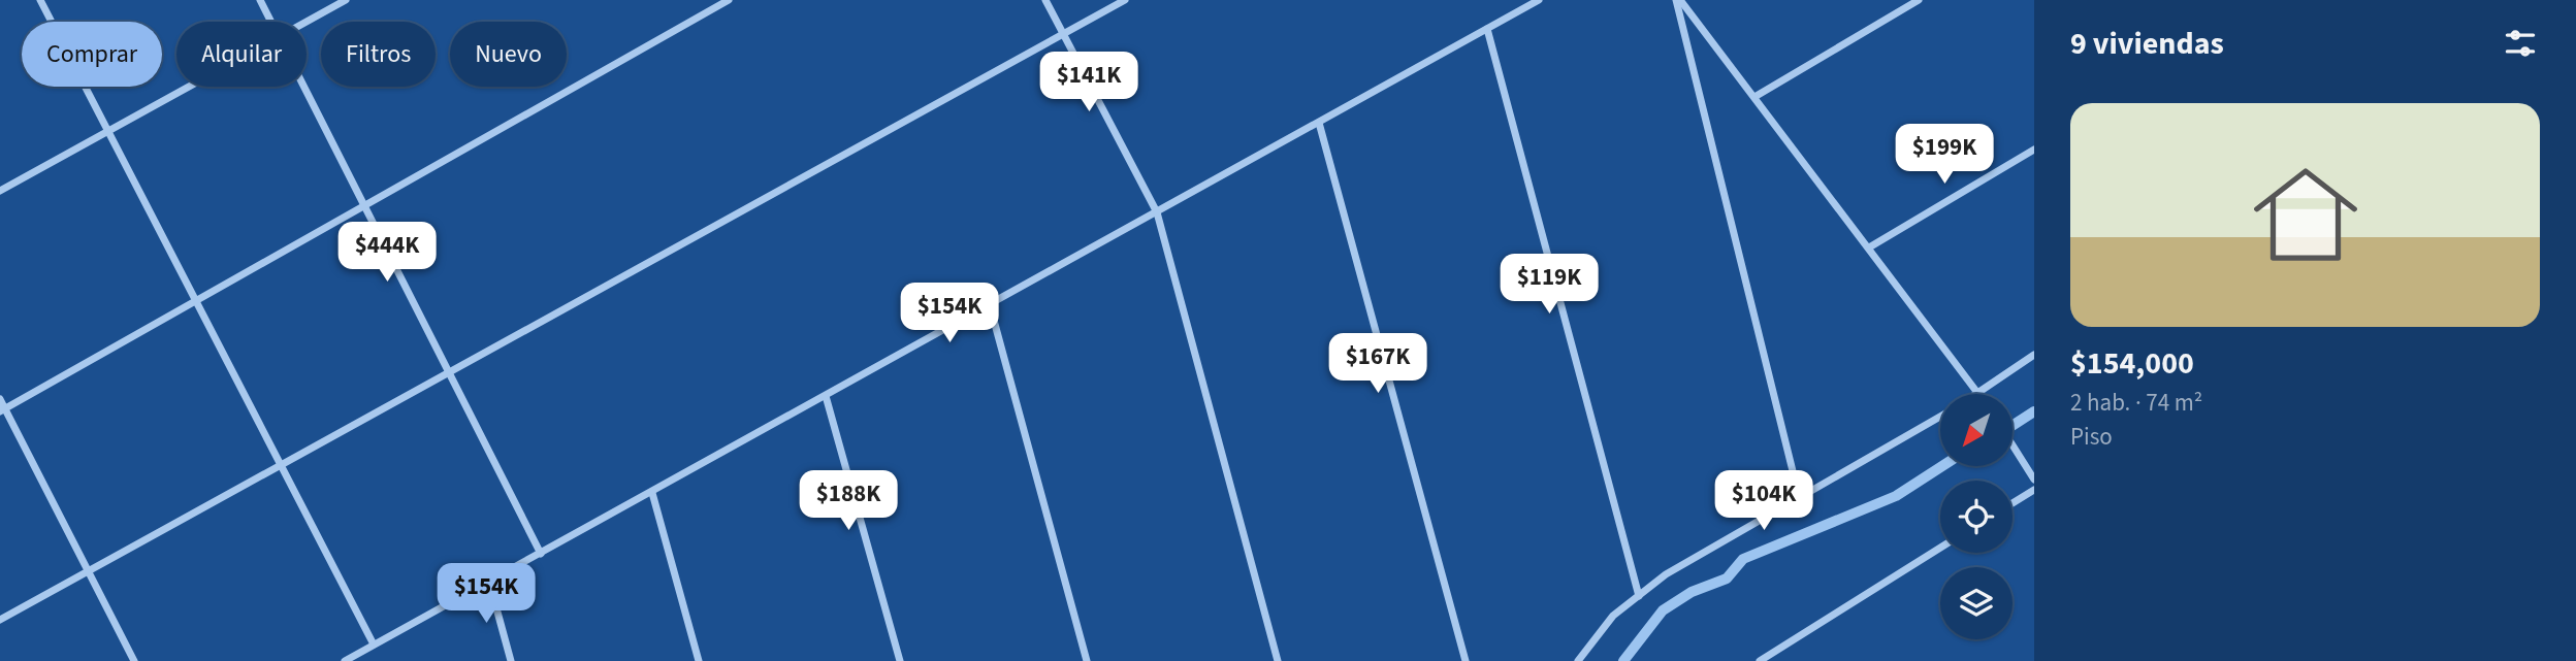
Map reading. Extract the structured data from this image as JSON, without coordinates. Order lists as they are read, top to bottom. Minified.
{"north":"bottom left","page":{"heading":"9 viviendas","chip":["Comprar","Alquilar","Filtros","Nuevo"],"price":["$141K","$199K","$444K","$119K","$154K","$167K","$188K","$104K","$154K"],"list":[{"name":"$154,000","note":"2 hab. · 74 m² · Piso"}]}}
